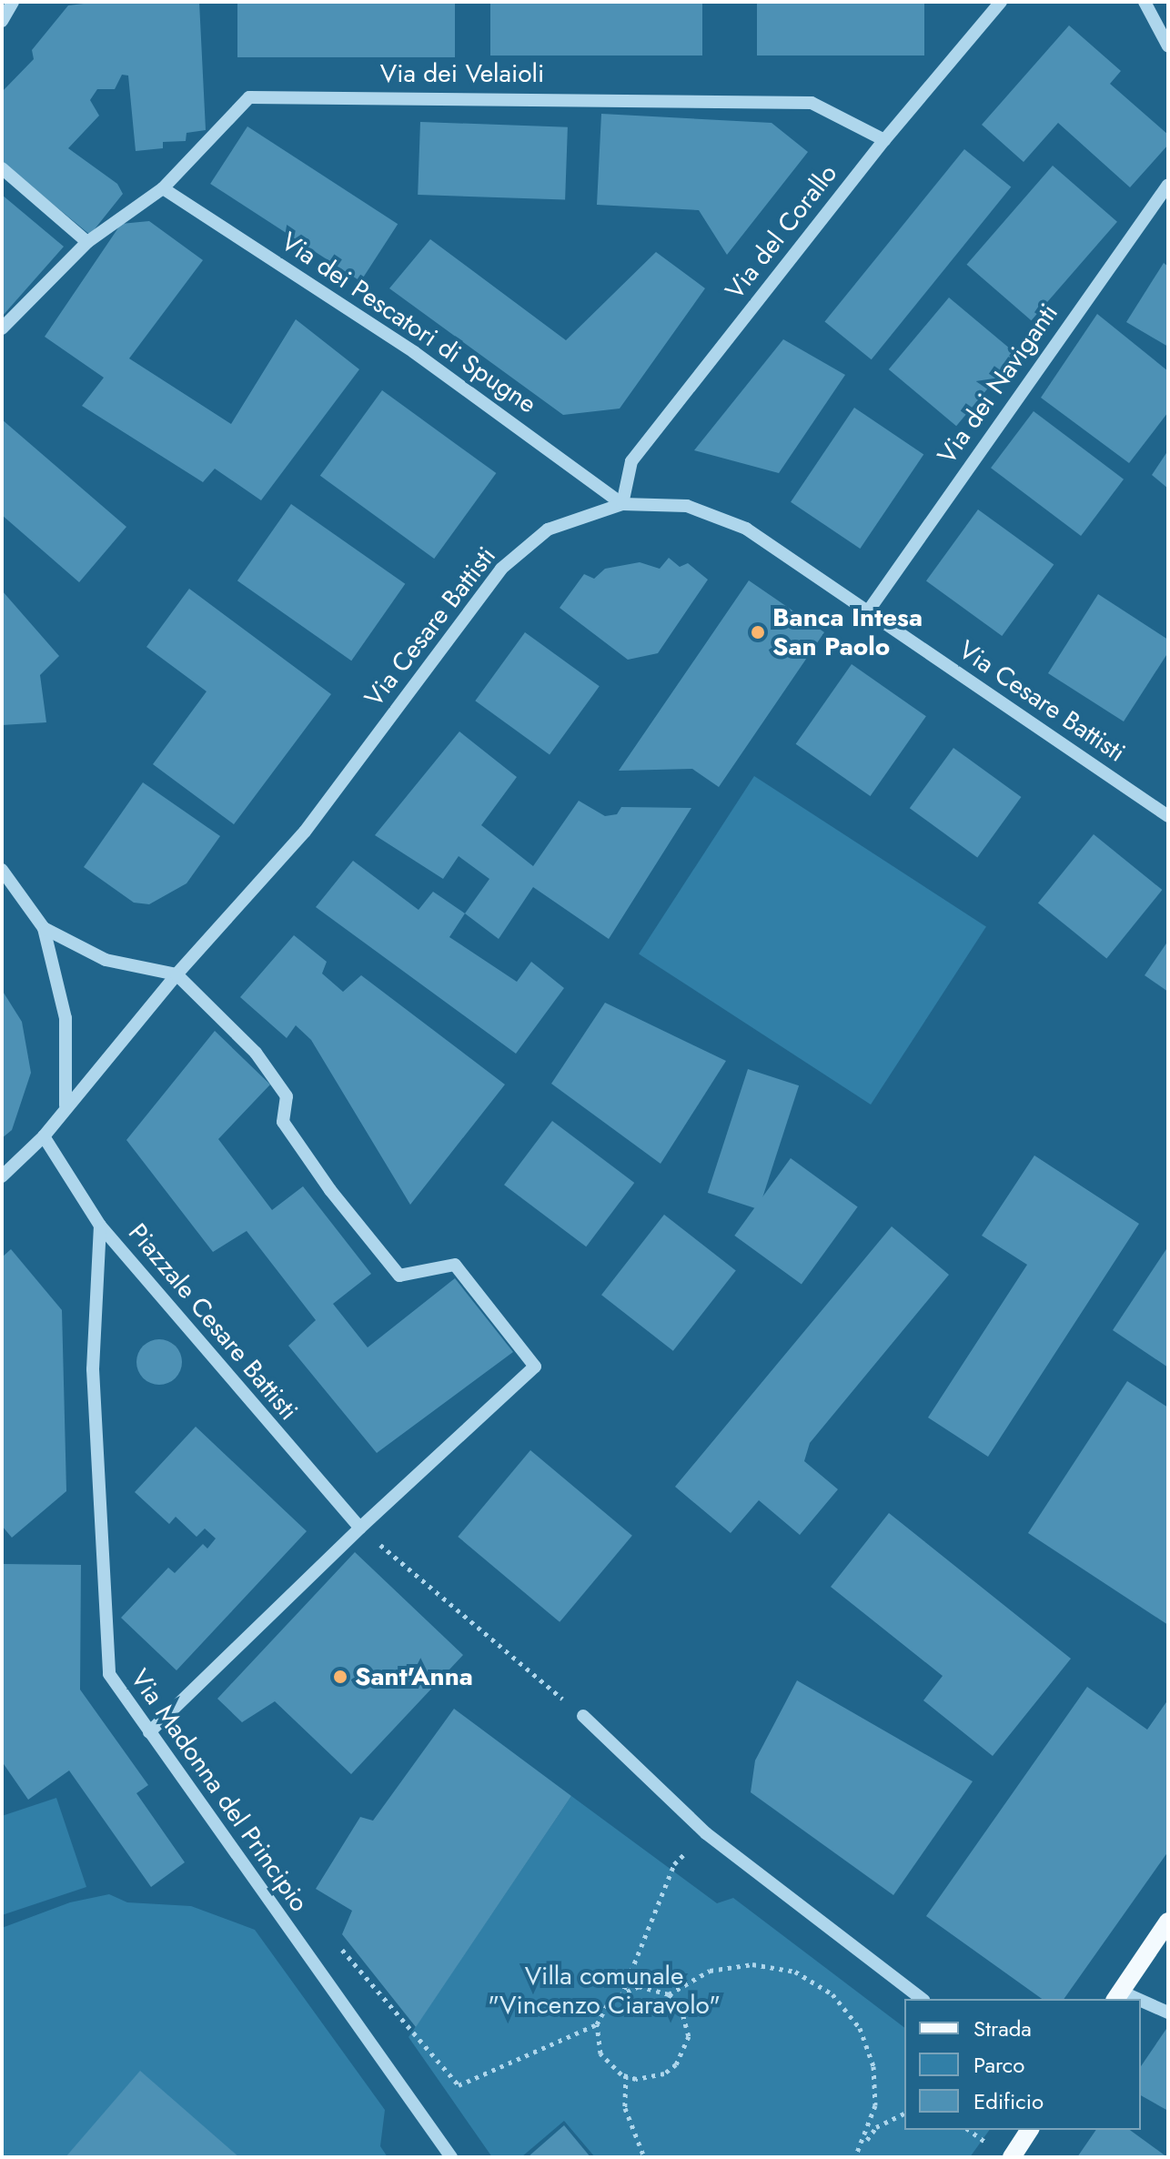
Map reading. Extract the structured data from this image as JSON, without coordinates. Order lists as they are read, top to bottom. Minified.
{"streets":{"street":["Via dei Velaioli","Via del Corallo","Via dei Pescatori di Spugne","Via dei Naviganti","Via Cesare Battisti","Piazzale Cesare Battisti","Via Madonna del Principio"]},"crossings":[["Via dei Velaioli","Via del Corallo"],["Via dei Velaioli","Via dei Pescatori di Spugne"],["Via del Corallo","Via dei Pescatori di Spugne"],["Via del Corallo","Via Cesare Battisti"],["Via dei Pescatori di Spugne","Via Cesare Battisti"],["Via dei Naviganti","Via Cesare Battisti"],["Via Cesare Battisti","Piazzale Cesare Battisti"],["Piazzale Cesare Battisti","Via Madonna del Principio"]],"parks":["Villa comunale \"Vincenzo Ciaravolo\""],"places":["Banca Intesa San Paolo","Sant'Anna"],"legend":["Strada","Parco","Edificio"]}
